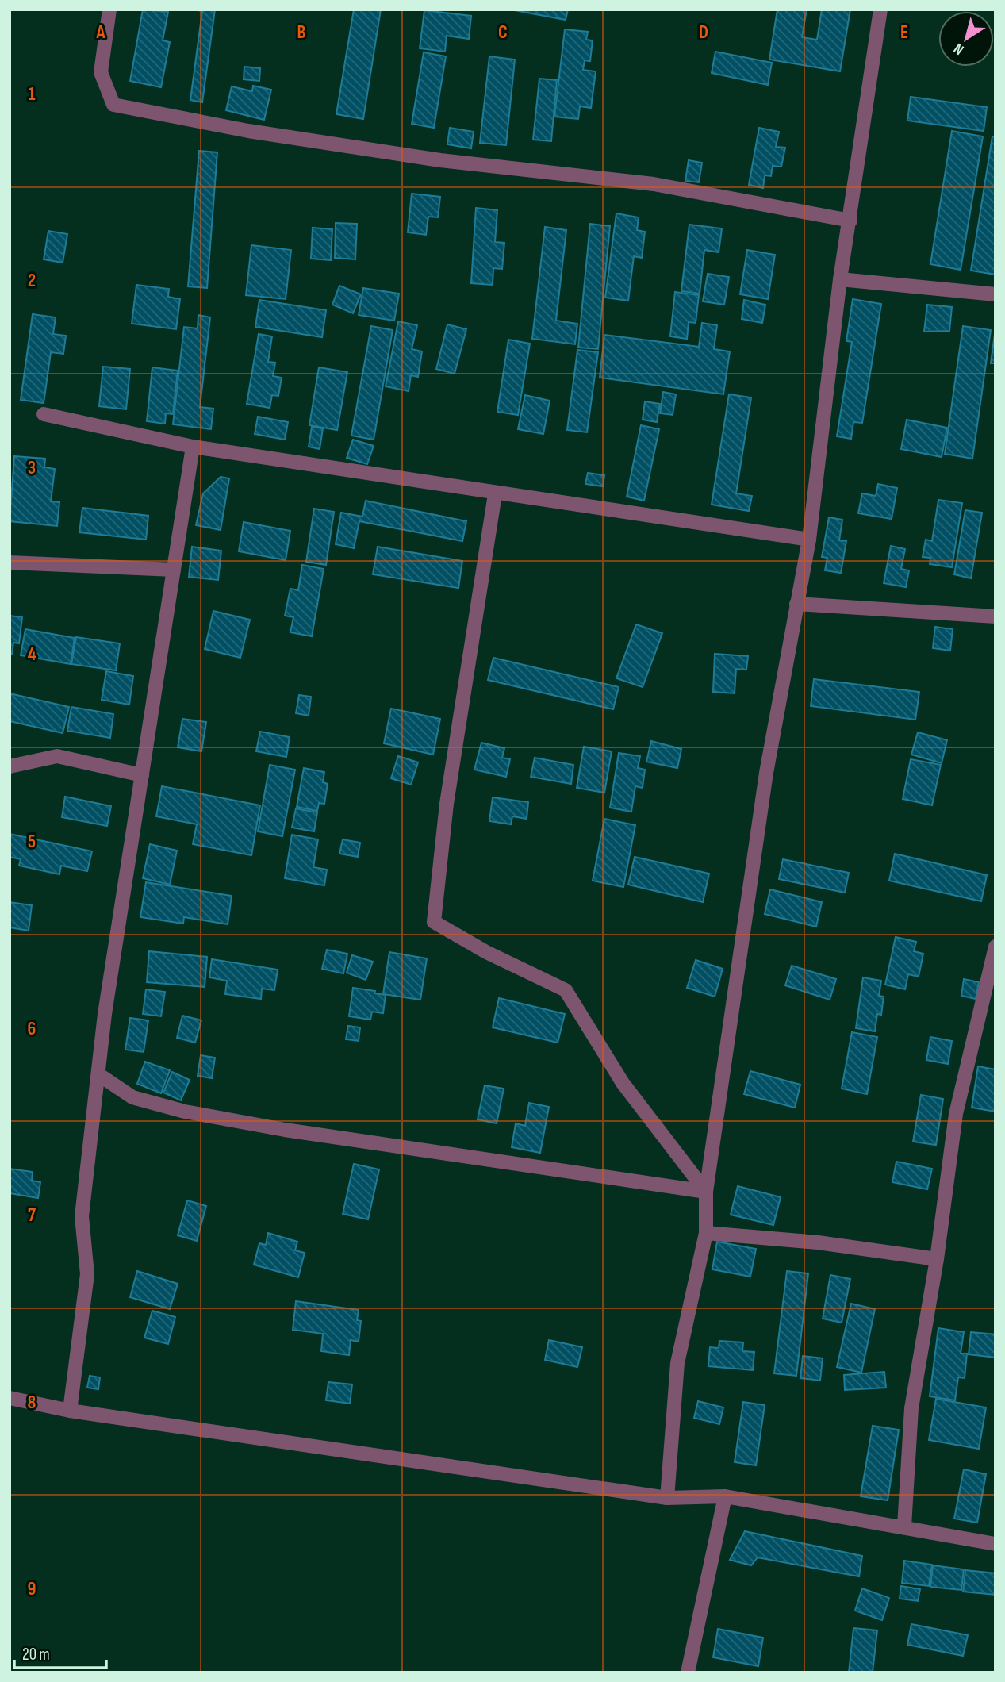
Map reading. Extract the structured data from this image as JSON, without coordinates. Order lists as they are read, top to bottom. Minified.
{"scale_bar":"20 m","north":"bottom left","grid":{"columns":["A","B","C","D","E"],"rows":["1","2","3","4","5","6","7","8","9"]}}
